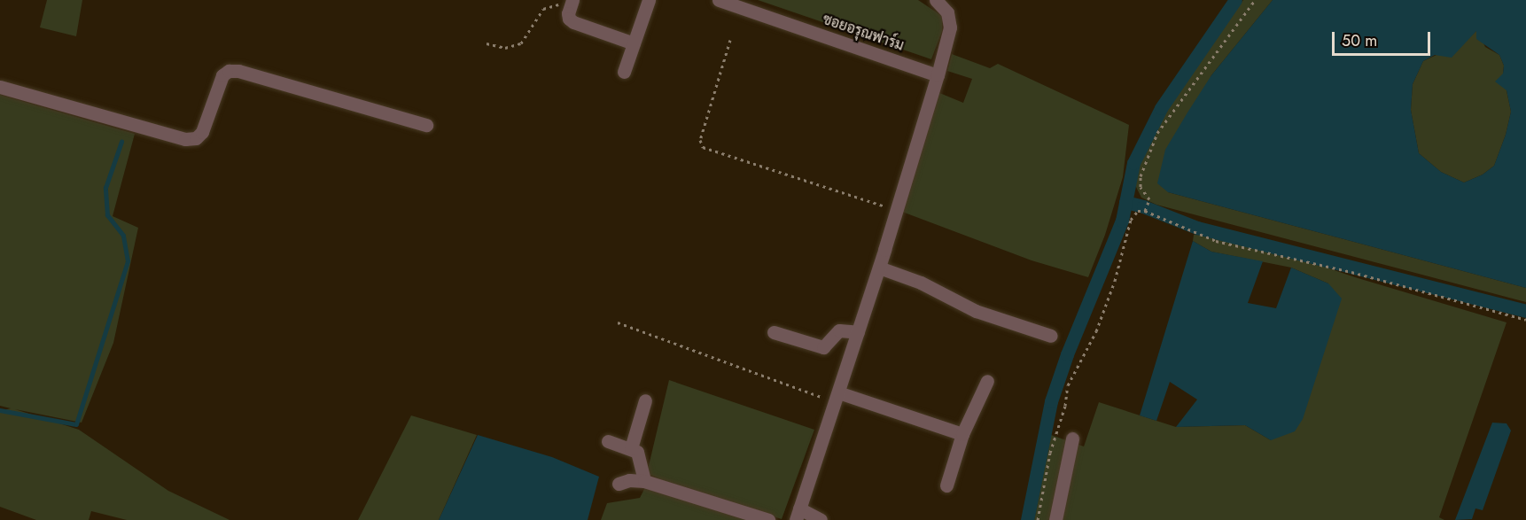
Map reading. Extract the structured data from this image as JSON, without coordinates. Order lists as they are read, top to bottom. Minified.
{"streets":{"street":["ซอยอรุณฟาร์ม"]},"scale_bar":"50 m"}
